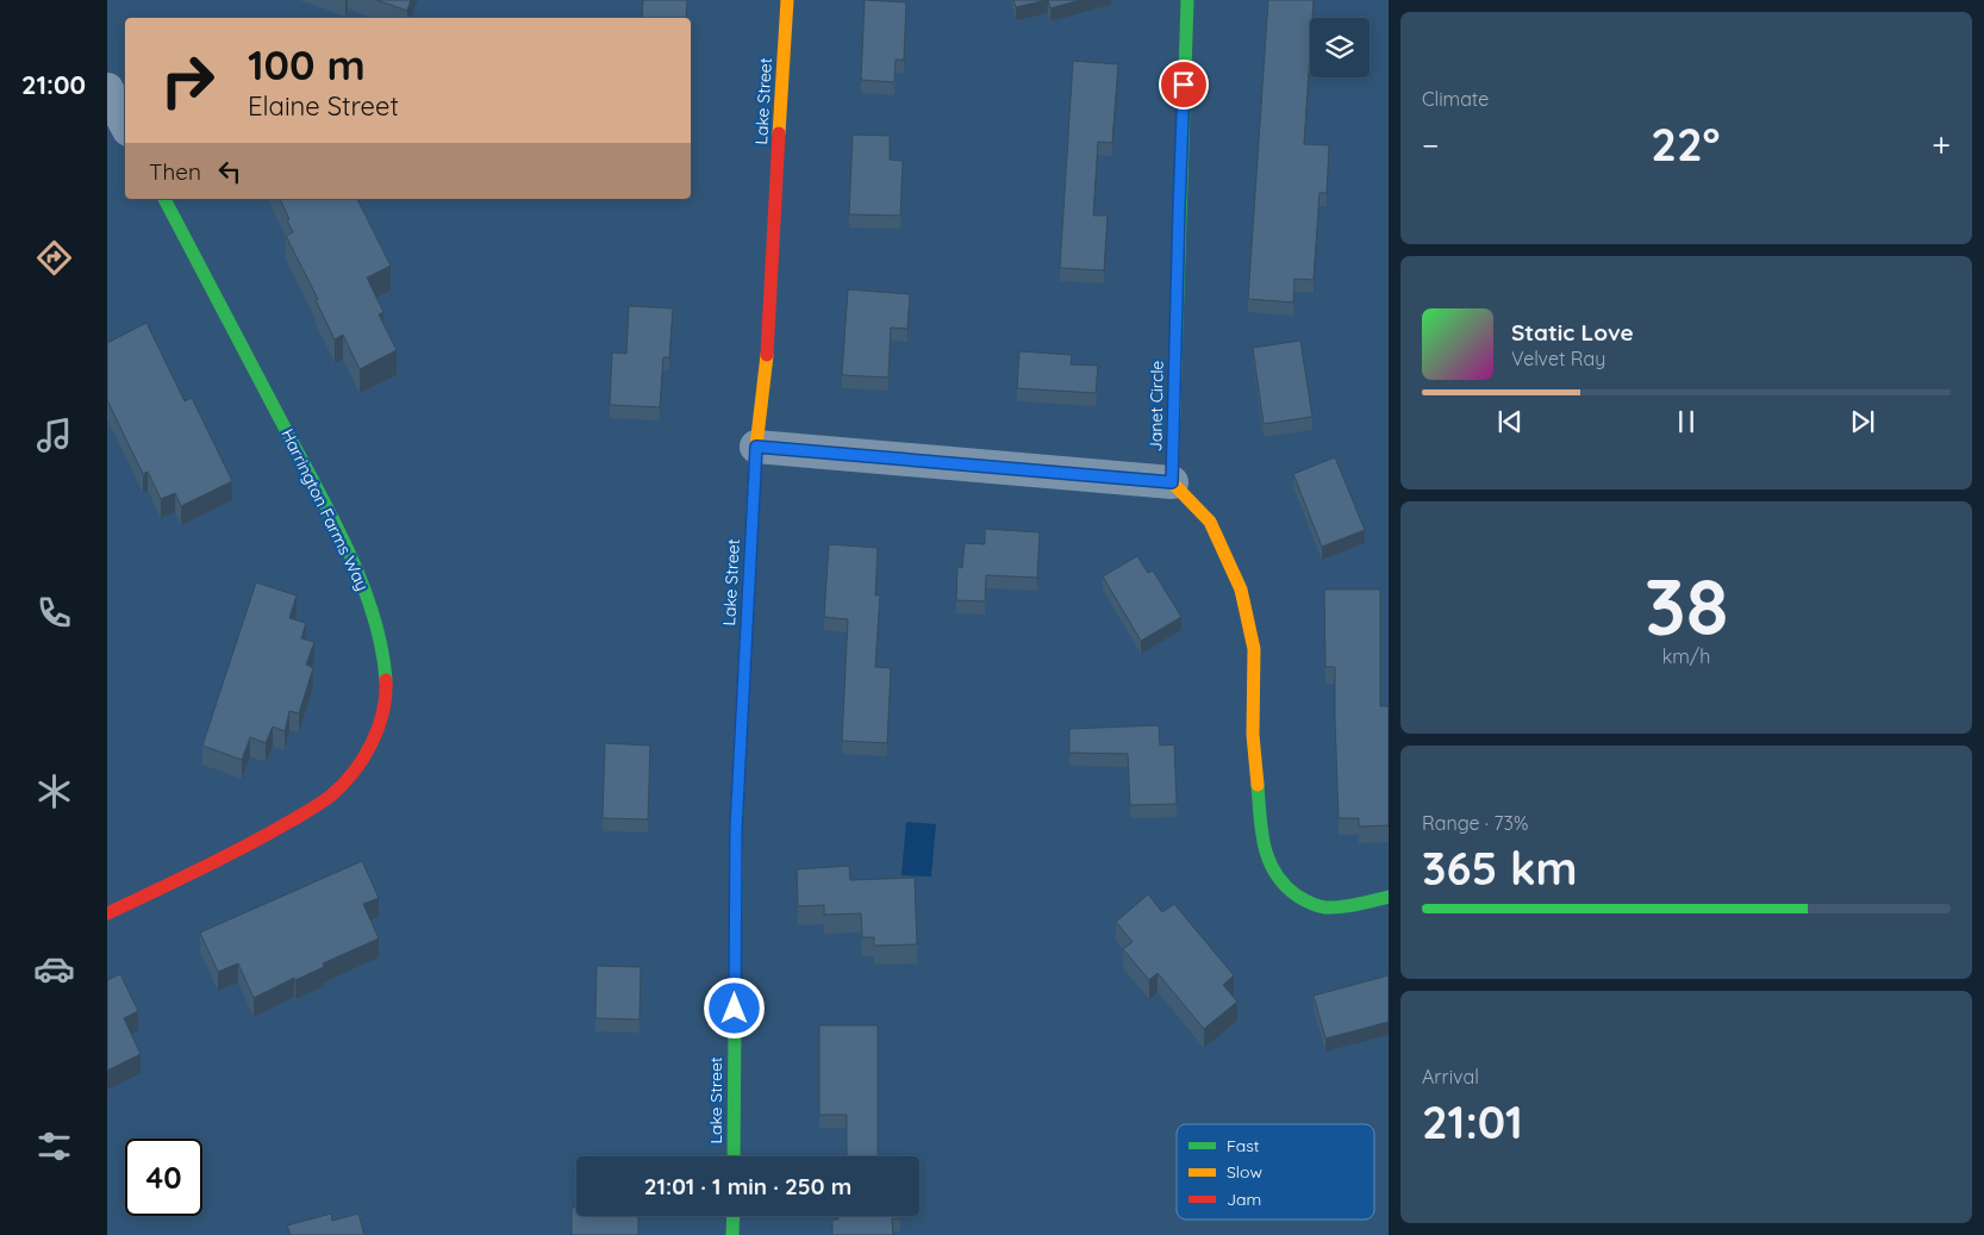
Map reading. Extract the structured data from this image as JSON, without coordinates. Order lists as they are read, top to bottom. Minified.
{"streets":{"street":["Lake Street","Janet Circle","Harrington Farms Way"]},"legend":["Fast","Slow","Jam"],"page":{"tabs":"21:00","tile":["Climate",["38","km/h"],["Range · 73%","365 km"],["Arrival","21:01"]],"turn":["100 m","Elaine Street"],"heat":["−","22°","+"],"then":"Then","song":["Static Love","Velvet Ray"],"limit":"40","trip":"21:01 · 1 min · 250 m"}}
